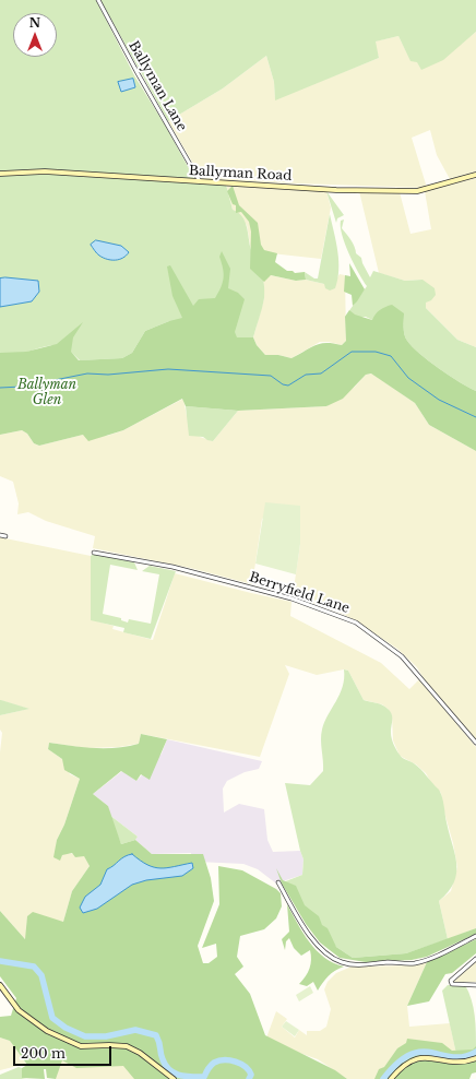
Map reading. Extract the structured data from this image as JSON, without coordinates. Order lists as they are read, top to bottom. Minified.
{"streets":{"street":["Ballyman Lane","Ballyman Road","Berryfield Lane"]},"crossings":[["Ballyman Lane","Ballyman Road"]],"parks":["Ballyman Glen"],"scale_bar":"200 m","north":"top"}
